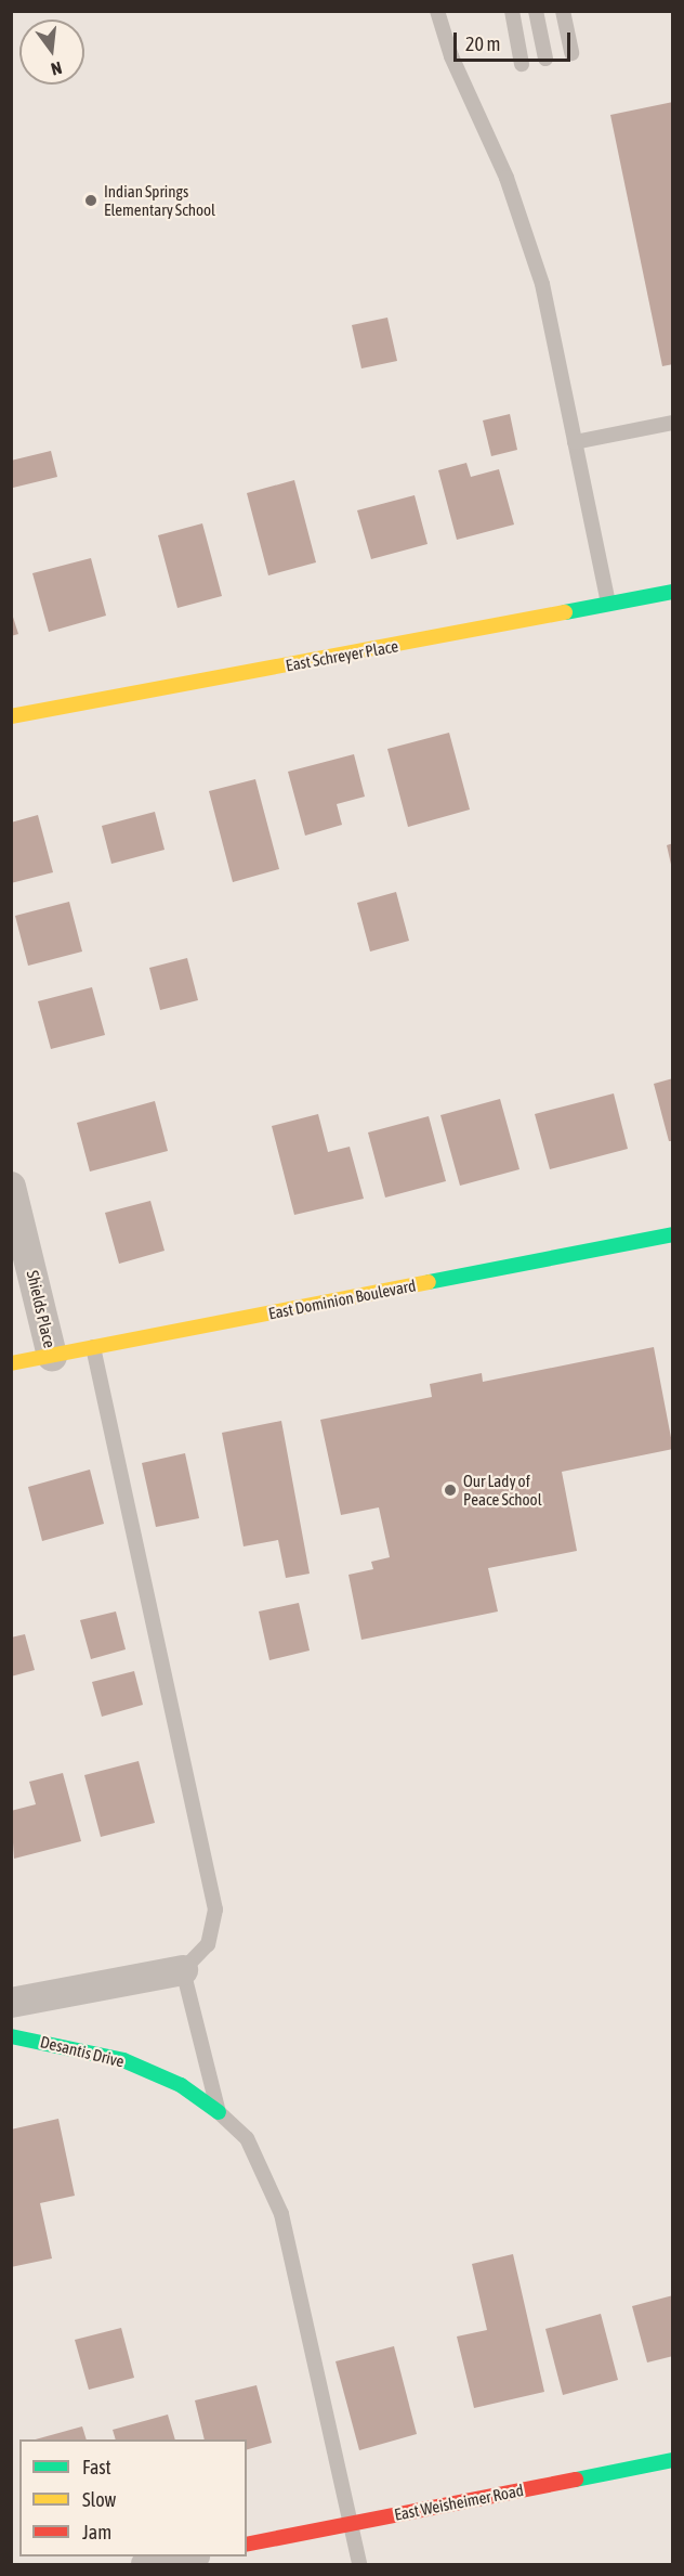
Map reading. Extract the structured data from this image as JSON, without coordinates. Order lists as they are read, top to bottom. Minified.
{"streets":{"street":["East Schreyer Place","East Dominion Boulevard","Shields Place","Desantis Drive","East Weisheimer Road"]},"crossings":[["East Dominion Boulevard","Shields Place"]],"places":["Indian Springs Elementary School","Our Lady of Peace School"],"legend":["Fast","Slow","Jam"],"scale_bar":"20 m","north":"bottom"}
